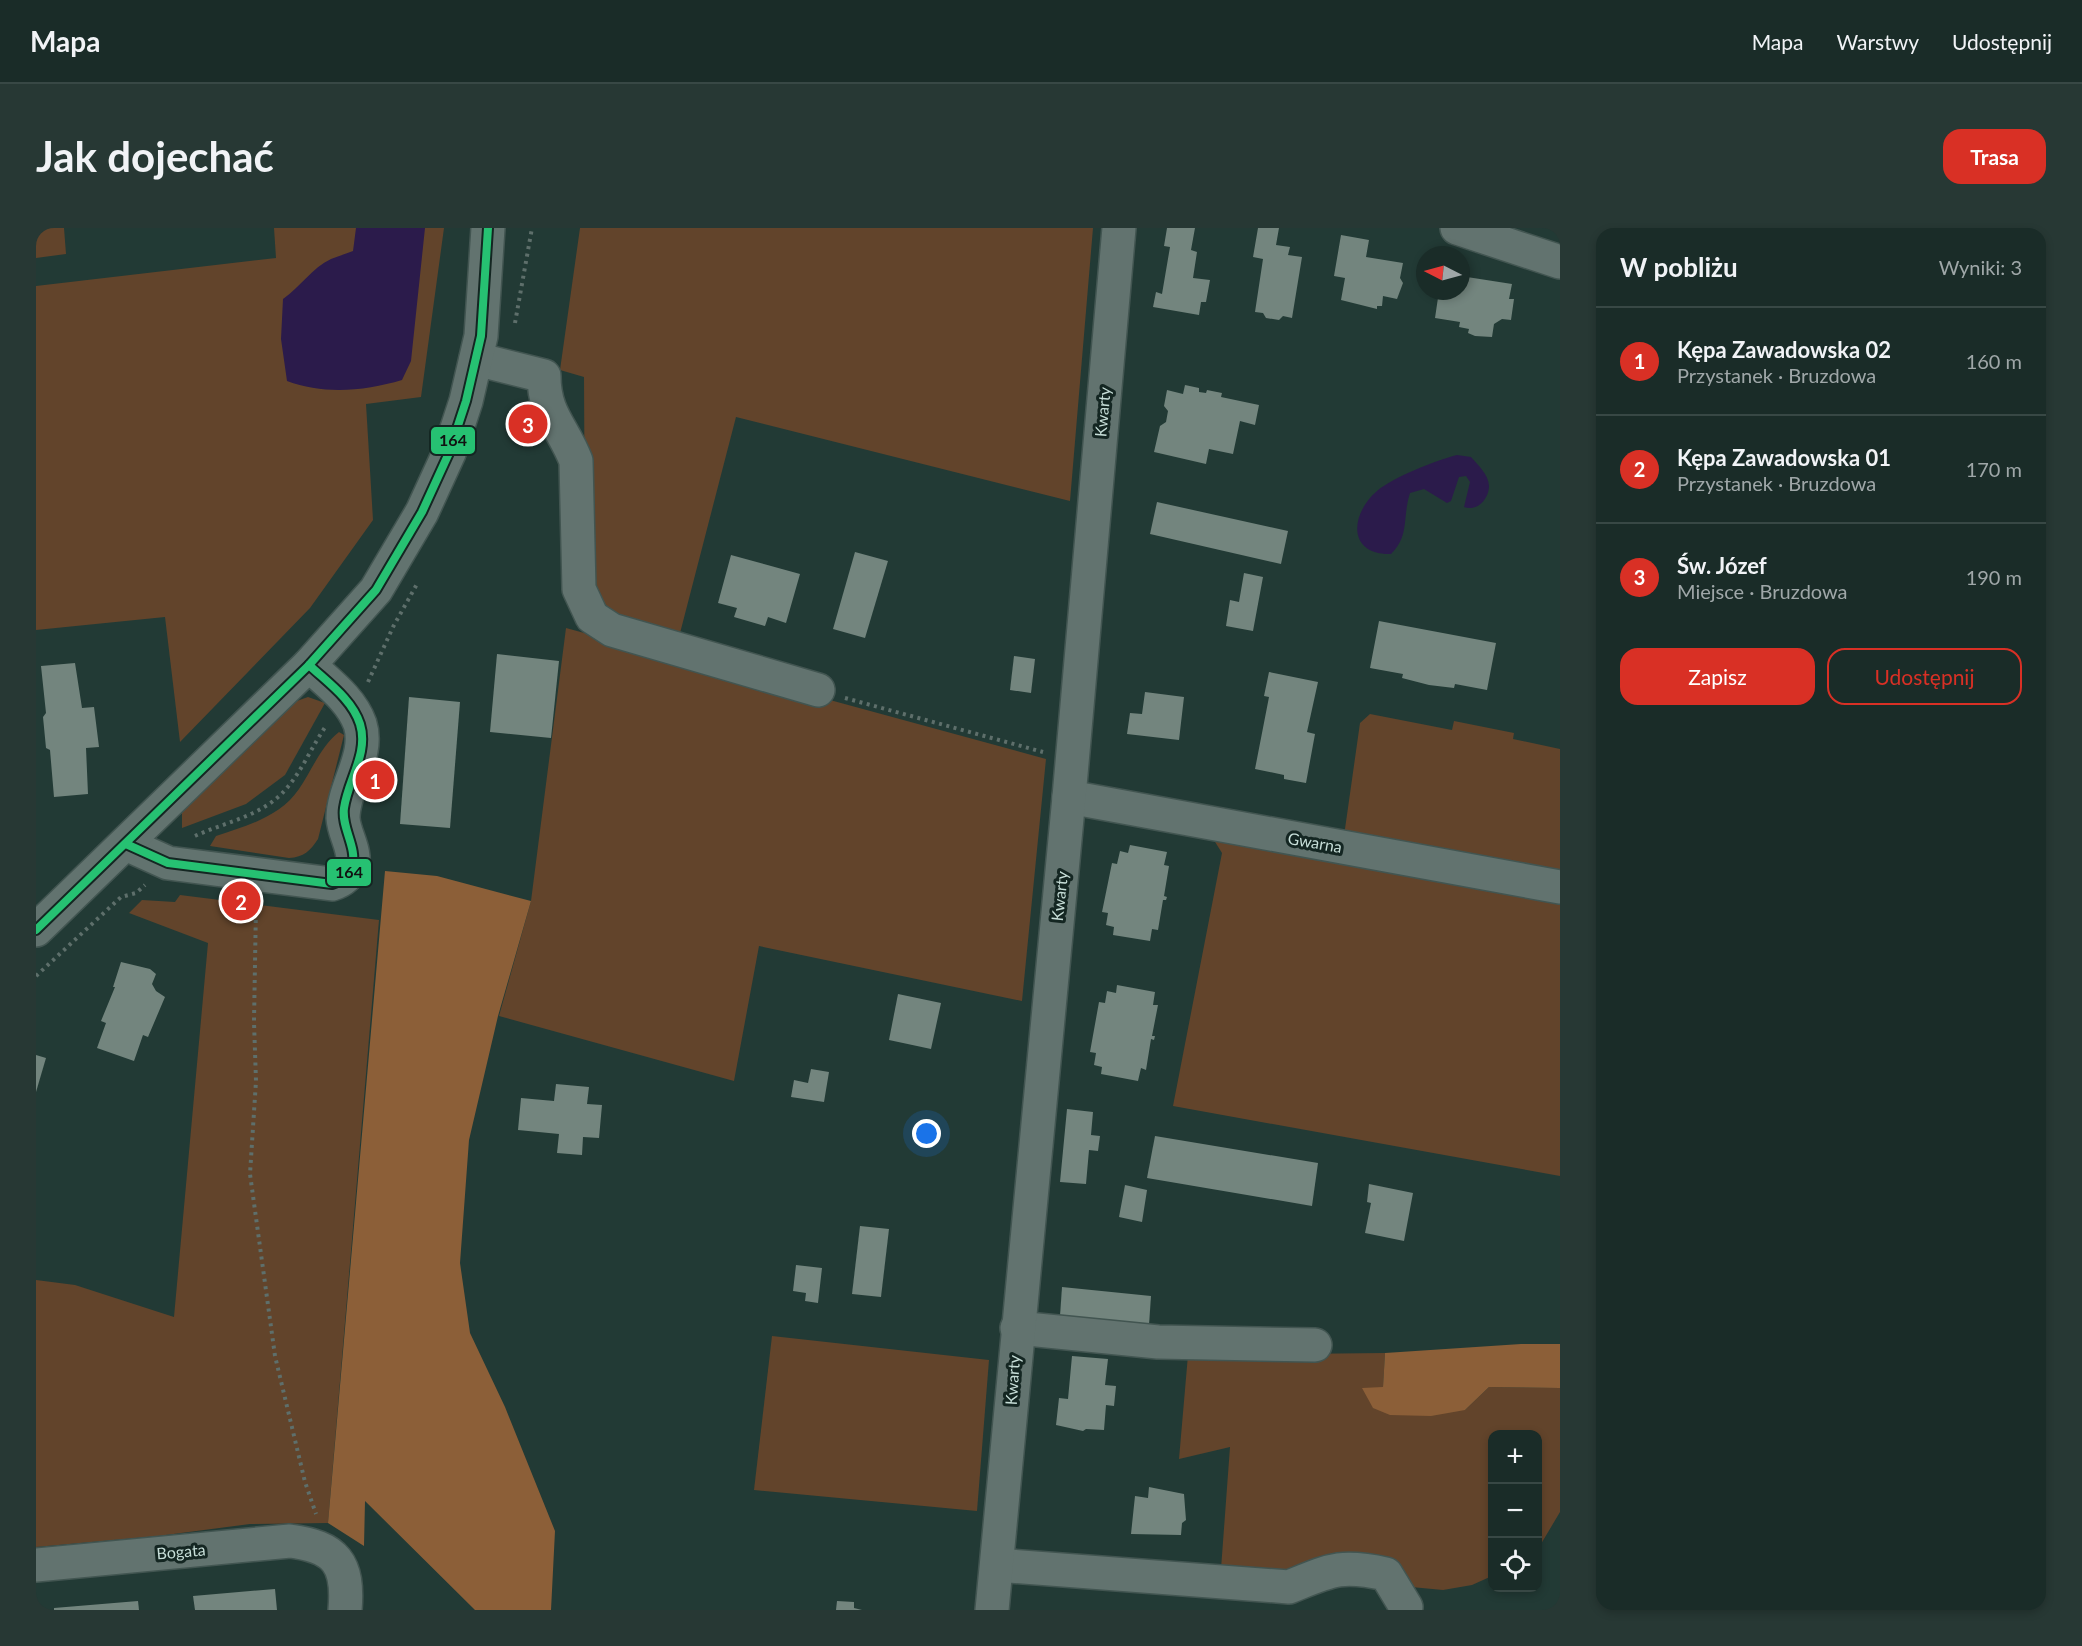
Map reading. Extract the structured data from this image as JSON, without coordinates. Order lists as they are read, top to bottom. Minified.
{"streets":{"street":["Kwarty","Gwarna","Bogata"]},"crossings":[["Kwarty","Gwarna"]],"lines":["transit line 164"],"north":"left","page":{"header":"Mapa","nav":["Mapa","Warstwy","Udostępnij"],"buttons":["Trasa",["Zapisz","Udostępnij"]],"title":"Jak dojechać","heading":["W pobliżu","Wyniki: 3"],"list":[{"mark":"1","name":"Kępa Zawadowska 02","note":"Przystanek · Bruzdowa","value":"160 m"},{"mark":"2","name":"Kępa Zawadowska 01","note":"Przystanek · Bruzdowa","value":"170 m"},{"mark":"3","name":"Św. Józef","note":"Miejsce · Bruzdowa","value":"190 m"}],"pins":["3","1","2"],"map_buttons":["+","−"]}}
